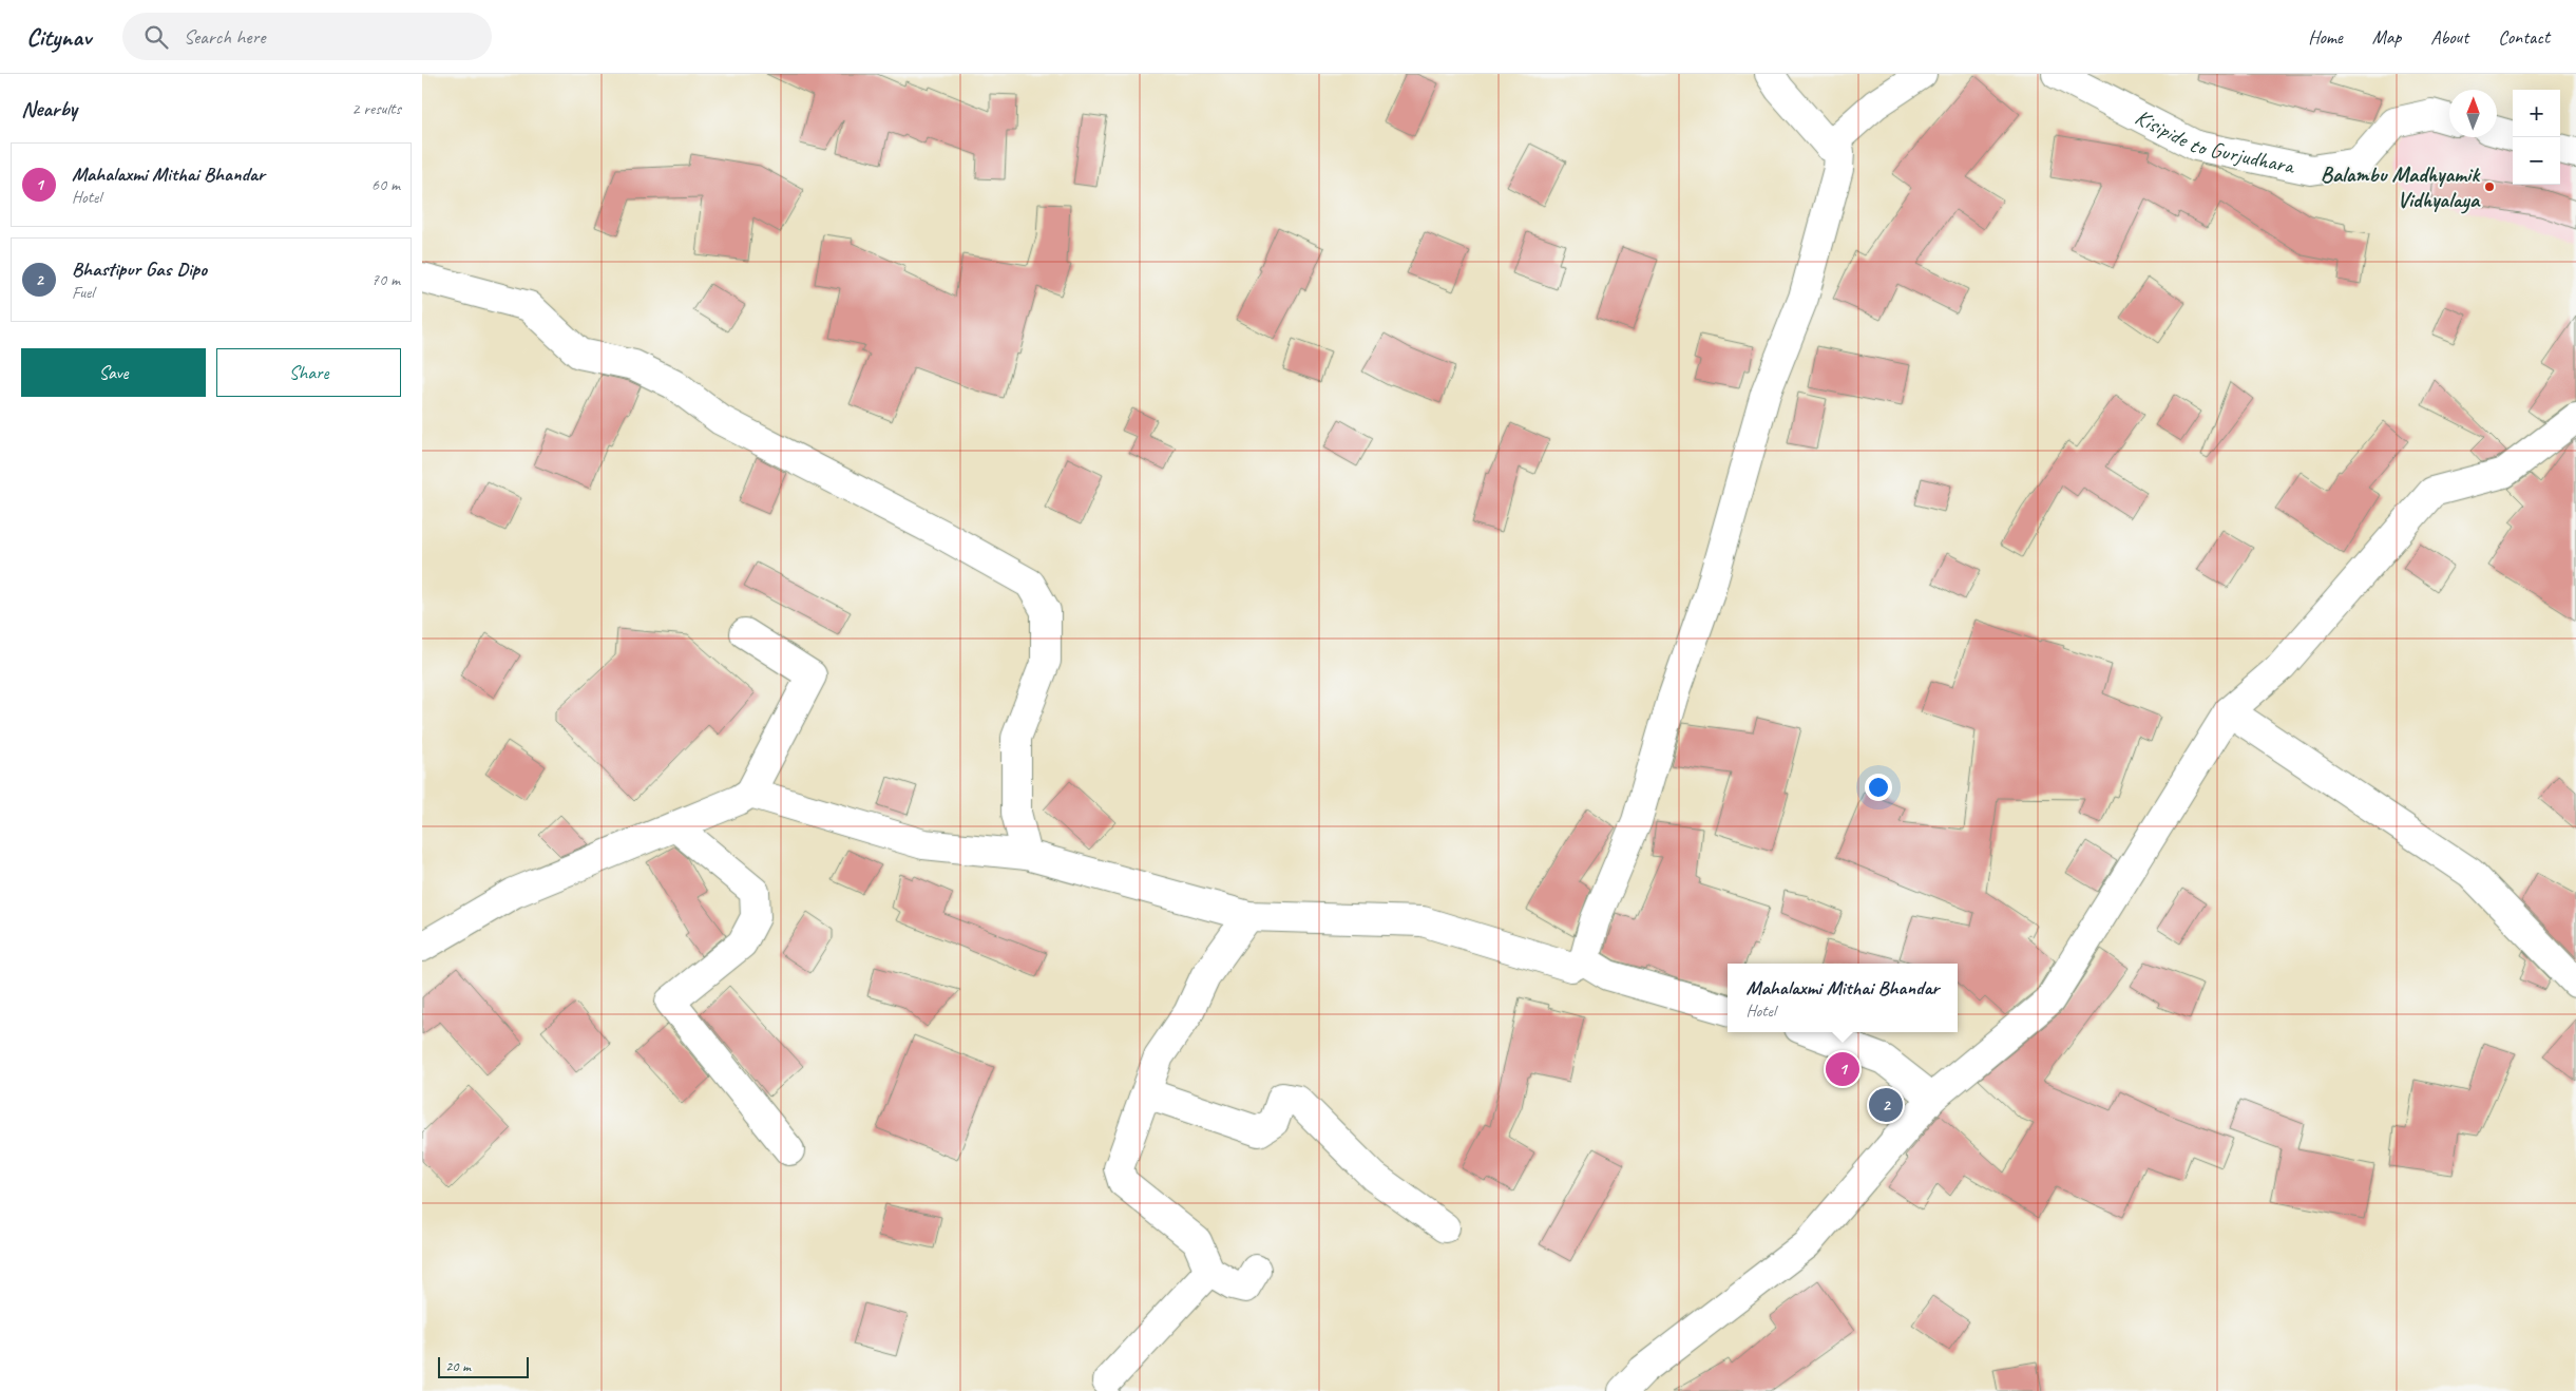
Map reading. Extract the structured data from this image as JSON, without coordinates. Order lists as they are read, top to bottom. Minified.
{"streets":{"street":["Kisipide to Gurjudhara"]},"places":["Balambu Madhyamik Vidhyalaya"],"scale_bar":"20 m","north":"top","page":{"header":"Citynav","search":"Search here","nav":["Home","Map","About","Contact"],"heading":["Nearby","2 results"],"map_buttons":["+","−"],"list":[{"mark":"1","name":"Mahalaxmi Mithai Bhandar","note":"Hotel","value":"60 m"},{"mark":"2","name":"Bhastipur Gas Dipo","note":"Fuel","value":"70 m"}],"buttons":["Save","Share"],"popup":["Mahalaxmi Mithai Bhandar","Hotel"],"pins":["1","2"],"scale":"20 m"}}
